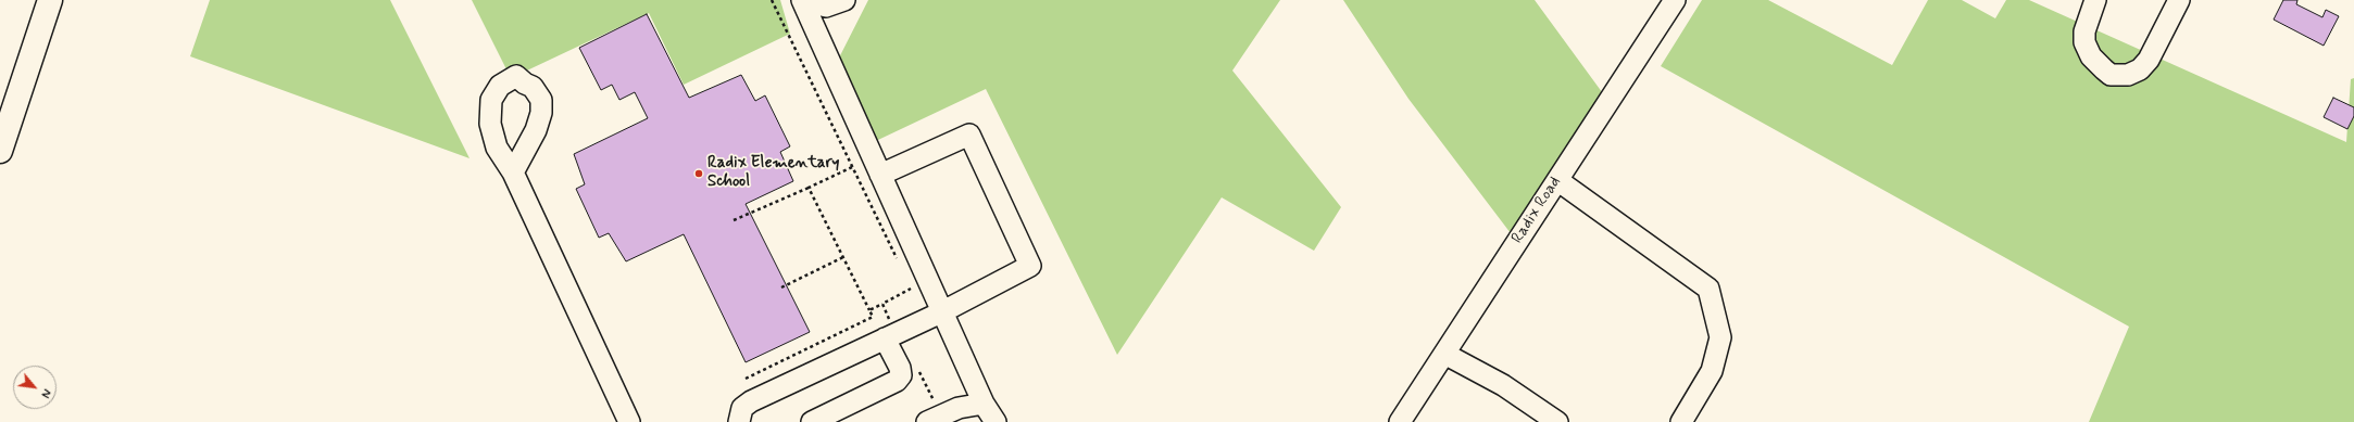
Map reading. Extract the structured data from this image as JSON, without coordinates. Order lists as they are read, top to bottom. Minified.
{"streets":{"street":["Radix Road"]},"places":["Radix Elementary School"],"north":"bottom right"}
